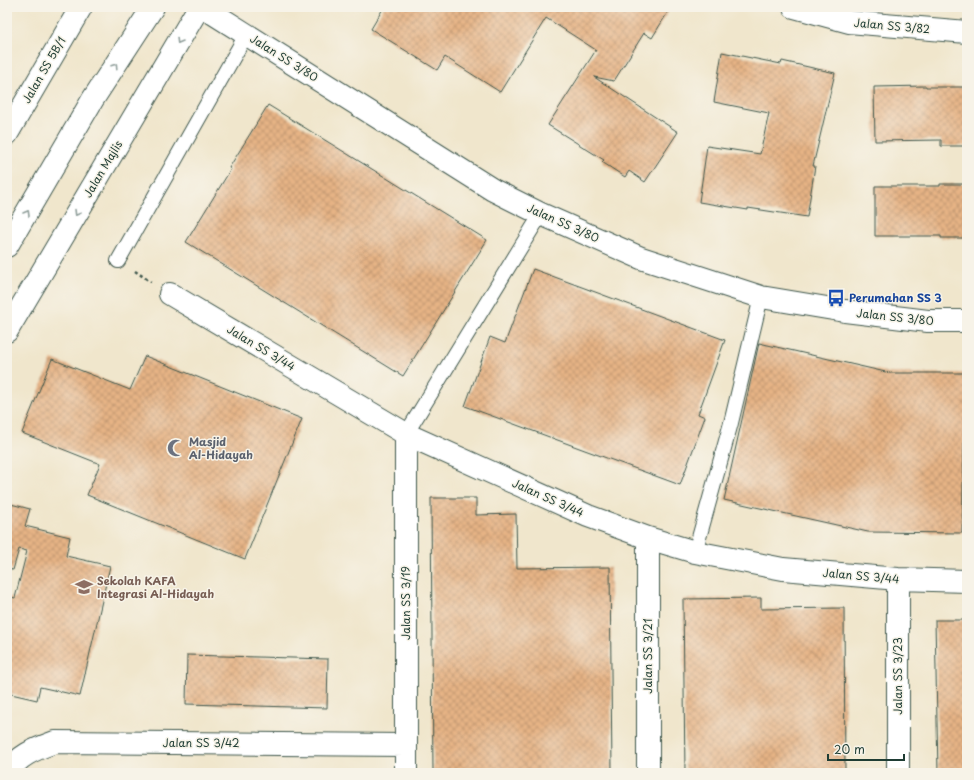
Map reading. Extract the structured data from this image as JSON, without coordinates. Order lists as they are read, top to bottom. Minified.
{"streets":{"street":["Jalan SS 3/82","Jalan SS 3/80","Jalan SS 5B/1","Jalan Majlis","Jalan SS 3/44","Jalan SS 3/19","Jalan SS 3/21","Jalan SS 3/23","Jalan SS 3/42"]},"crossings":[["Jalan SS 3/44","Jalan SS 3/19"],["Jalan SS 3/44","Jalan SS 3/21"],["Jalan SS 3/44","Jalan SS 3/23"],["Jalan SS 3/19","Jalan SS 3/42"]],"places":{"bus stop":["Perumahan SS 3"],"mosque":["Masjid Al-Hidayah"],"school or university":["Sekolah KAFA Integrasi Al-Hidayah"]},"scale_bar":"20 m"}
